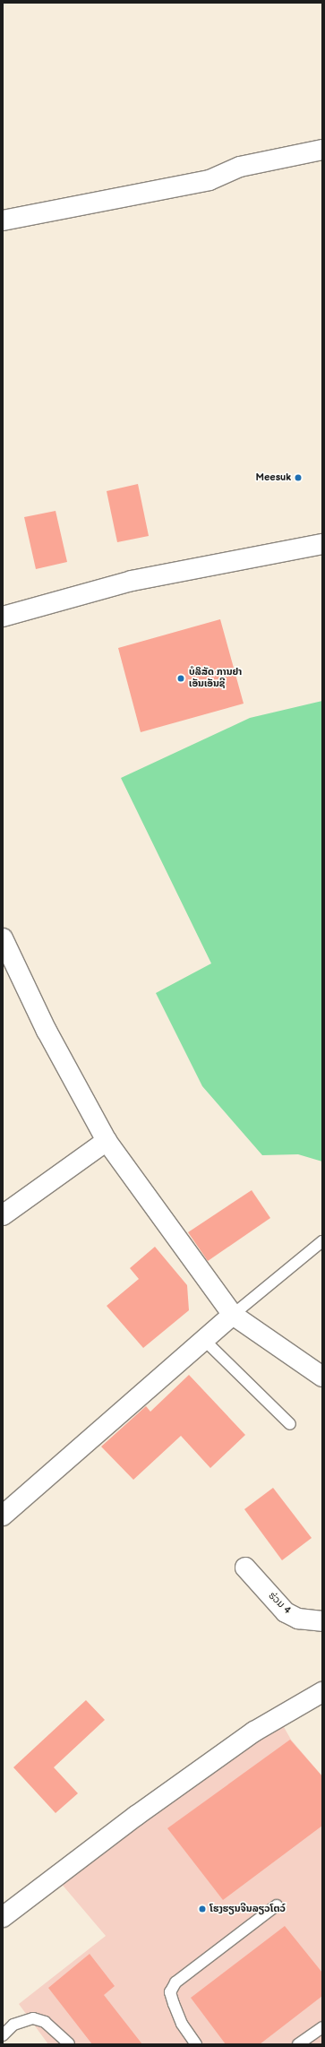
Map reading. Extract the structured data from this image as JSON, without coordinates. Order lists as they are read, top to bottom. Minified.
{"streets":{"street":["ຮ່ວມ 4"]},"places":["Meesuk","ບໍລິສັດ ການຢາ ເອັນເອັນຊີ","ໂຮງຮຽນຈີນລຽວໂຕວ໌"]}
